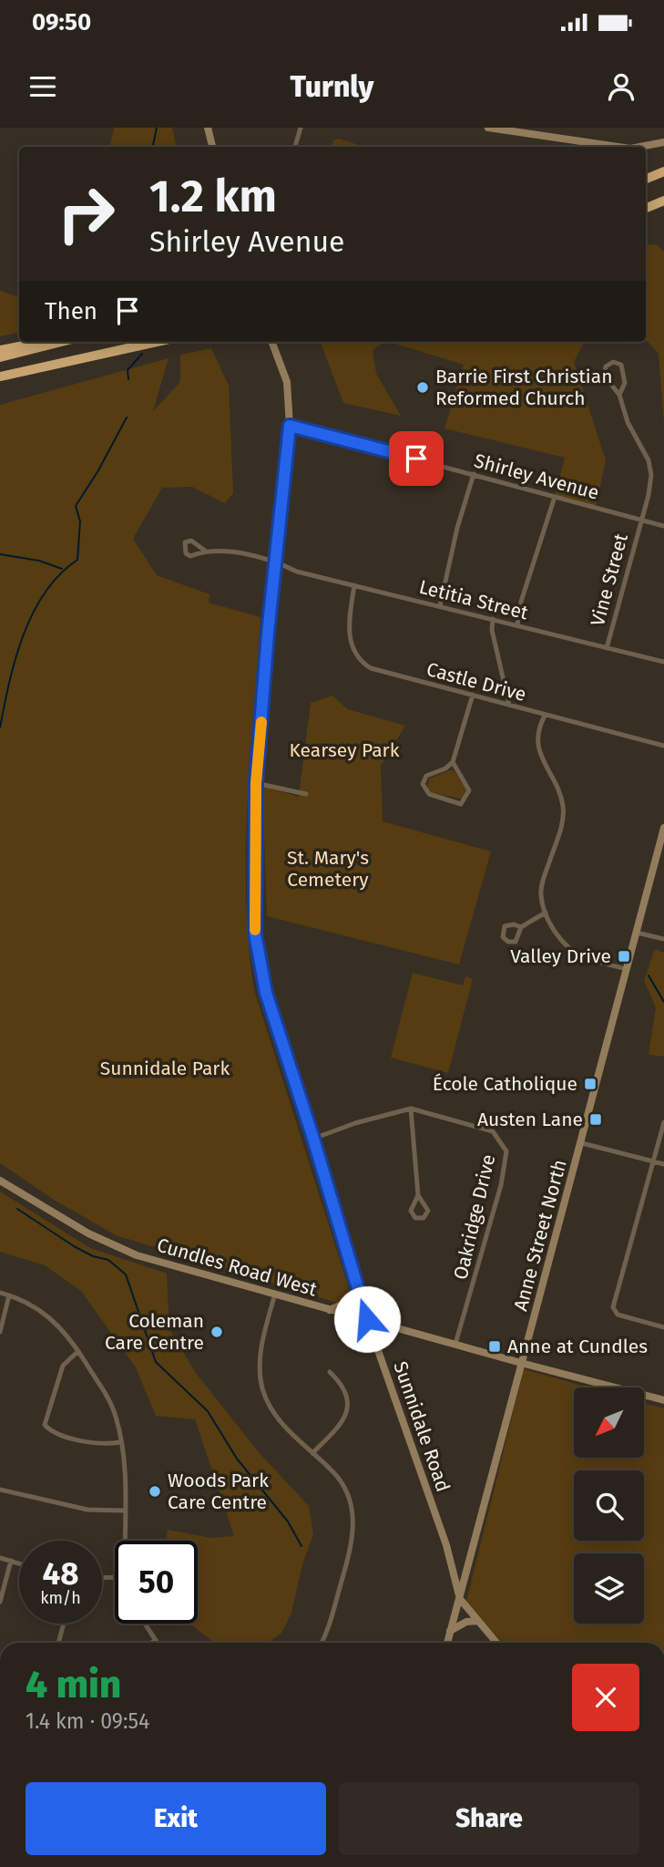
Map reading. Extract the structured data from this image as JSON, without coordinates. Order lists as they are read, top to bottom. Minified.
{"streets":{"main road":["Anne Street North","Cundles Road West","Sunnidale Road"],"street":["Shirley Avenue","Vine Street","Letitia Street","Castle Drive","Oakridge Drive"]},"crossings":[["Shirley Avenue","Vine Street"],["Shirley Avenue","Sunnidale Road"],["Vine Street","Letitia Street"],["Letitia Street","Castle Drive"],["Letitia Street","Sunnidale Road"],["Oakridge Drive","Cundles Road West"],["Anne Street North","Cundles Road West"],["Anne Street North","Sunnidale Road"],["Cundles Road West","Sunnidale Road"]],"parks":["Kearsey Park","St. Mary's Cemetery","Sunnidale Park"],"places":{"other":["Barrie First Christian Reformed Church","Coleman Care Centre","Woods Park Care Centre"],"transit":["Valley Drive","École Catholique","Austen Lane","Anne at Cundles"]},"north":"bottom left","page":{"status":"09:50","header":"Turnly","turn":["1.2 km","Shirley Avenue"],"then":"Then","speed":"48 km/h","limit":"50","heading":["4 min","1.4 km · 09:54"],"buttons":["Exit","Share"]}}
